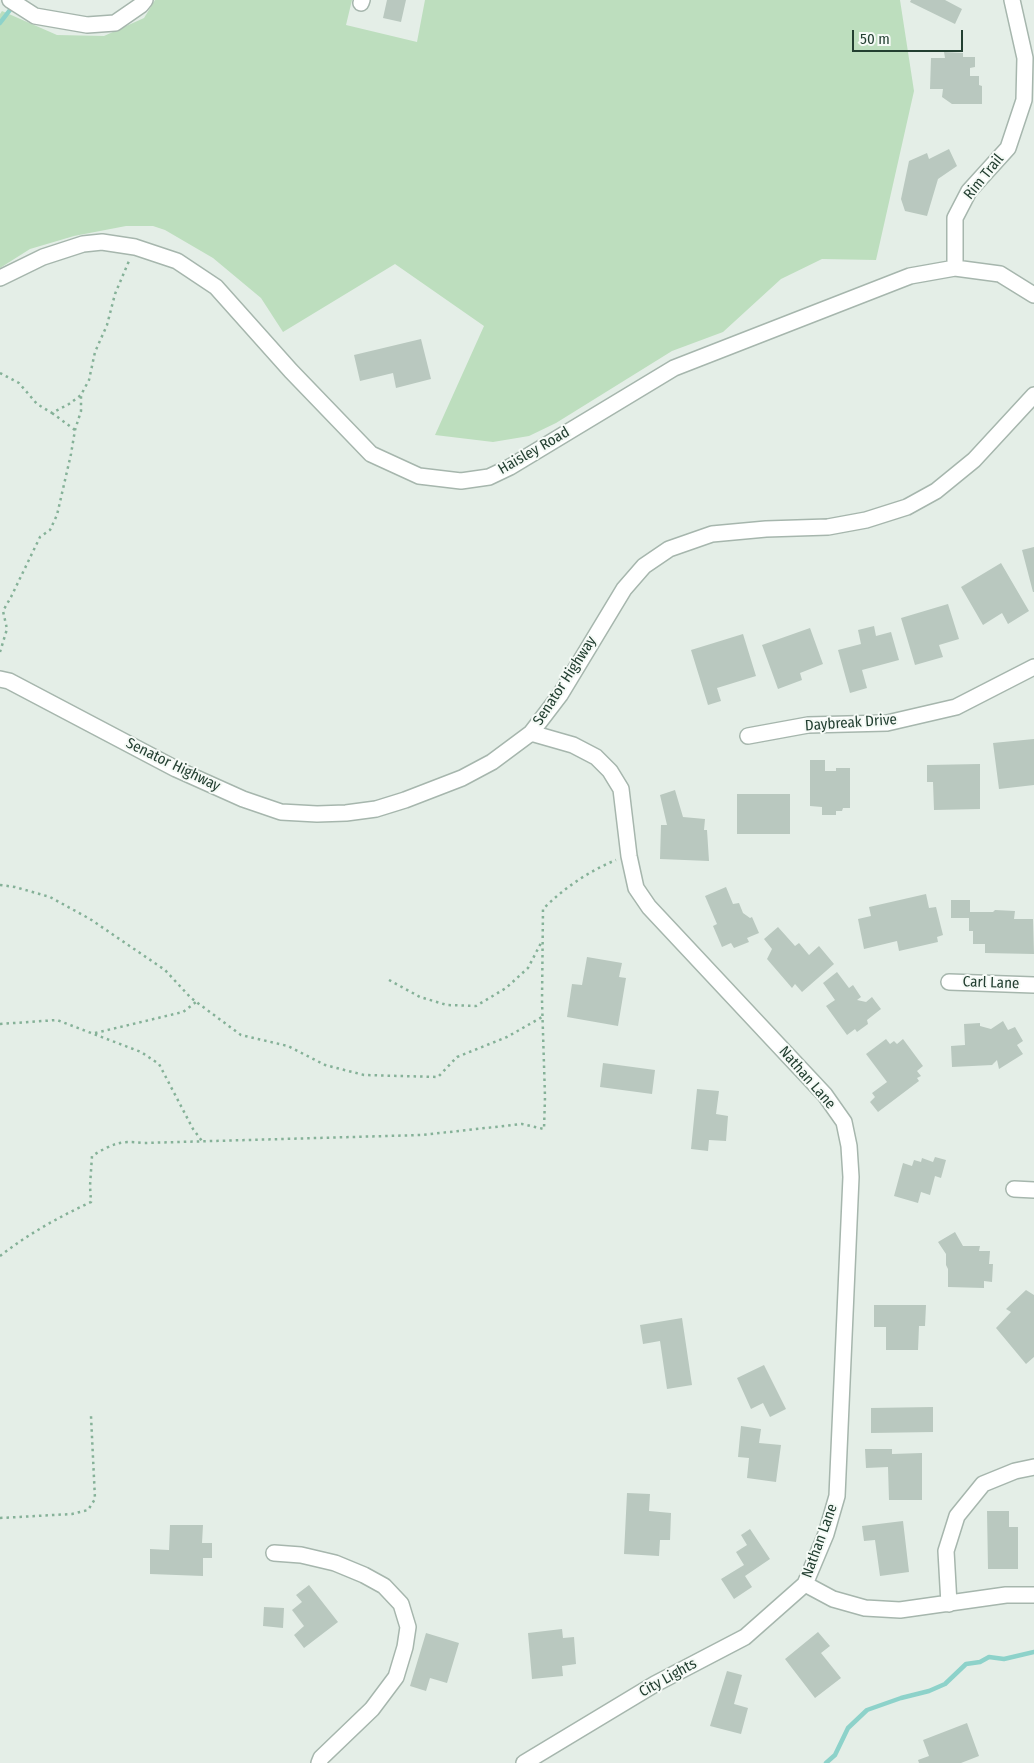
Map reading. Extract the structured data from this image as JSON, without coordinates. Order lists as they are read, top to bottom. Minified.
{"streets":{"street":["Rim Trail","Haisley Road","Senator Highway","Daybreak Drive","Carl Lane","Nathan Lane","City Lights"]},"crossings":[["Rim Trail","Haisley Road"],["Senator Highway","Nathan Lane"],["Nathan Lane","City Lights"]],"scale_bar":"50 m"}
